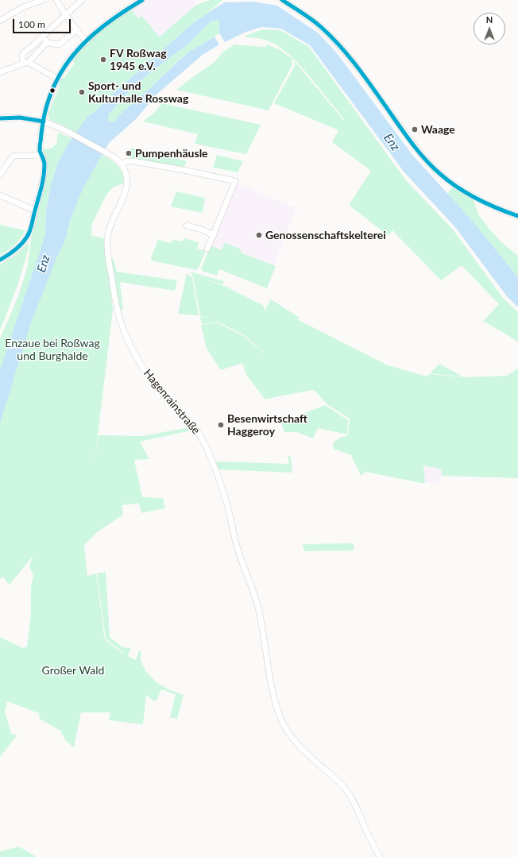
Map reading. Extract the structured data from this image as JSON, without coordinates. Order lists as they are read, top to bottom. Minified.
{"streets":{"street":["Hagenrainstraße"]},"water":["Enz"],"parks":["Enzaue bei Roßwag und Burghalde","Großer Wald"],"places":["FV Roßwag 1945 e.V.","Sport- und Kulturhalle Rosswag","Waage","Pumpenhäusle","Genossenschaftskelterei","Besenwirtschaft Haggeroy"],"scale_bar":"100 m","north":"top"}
